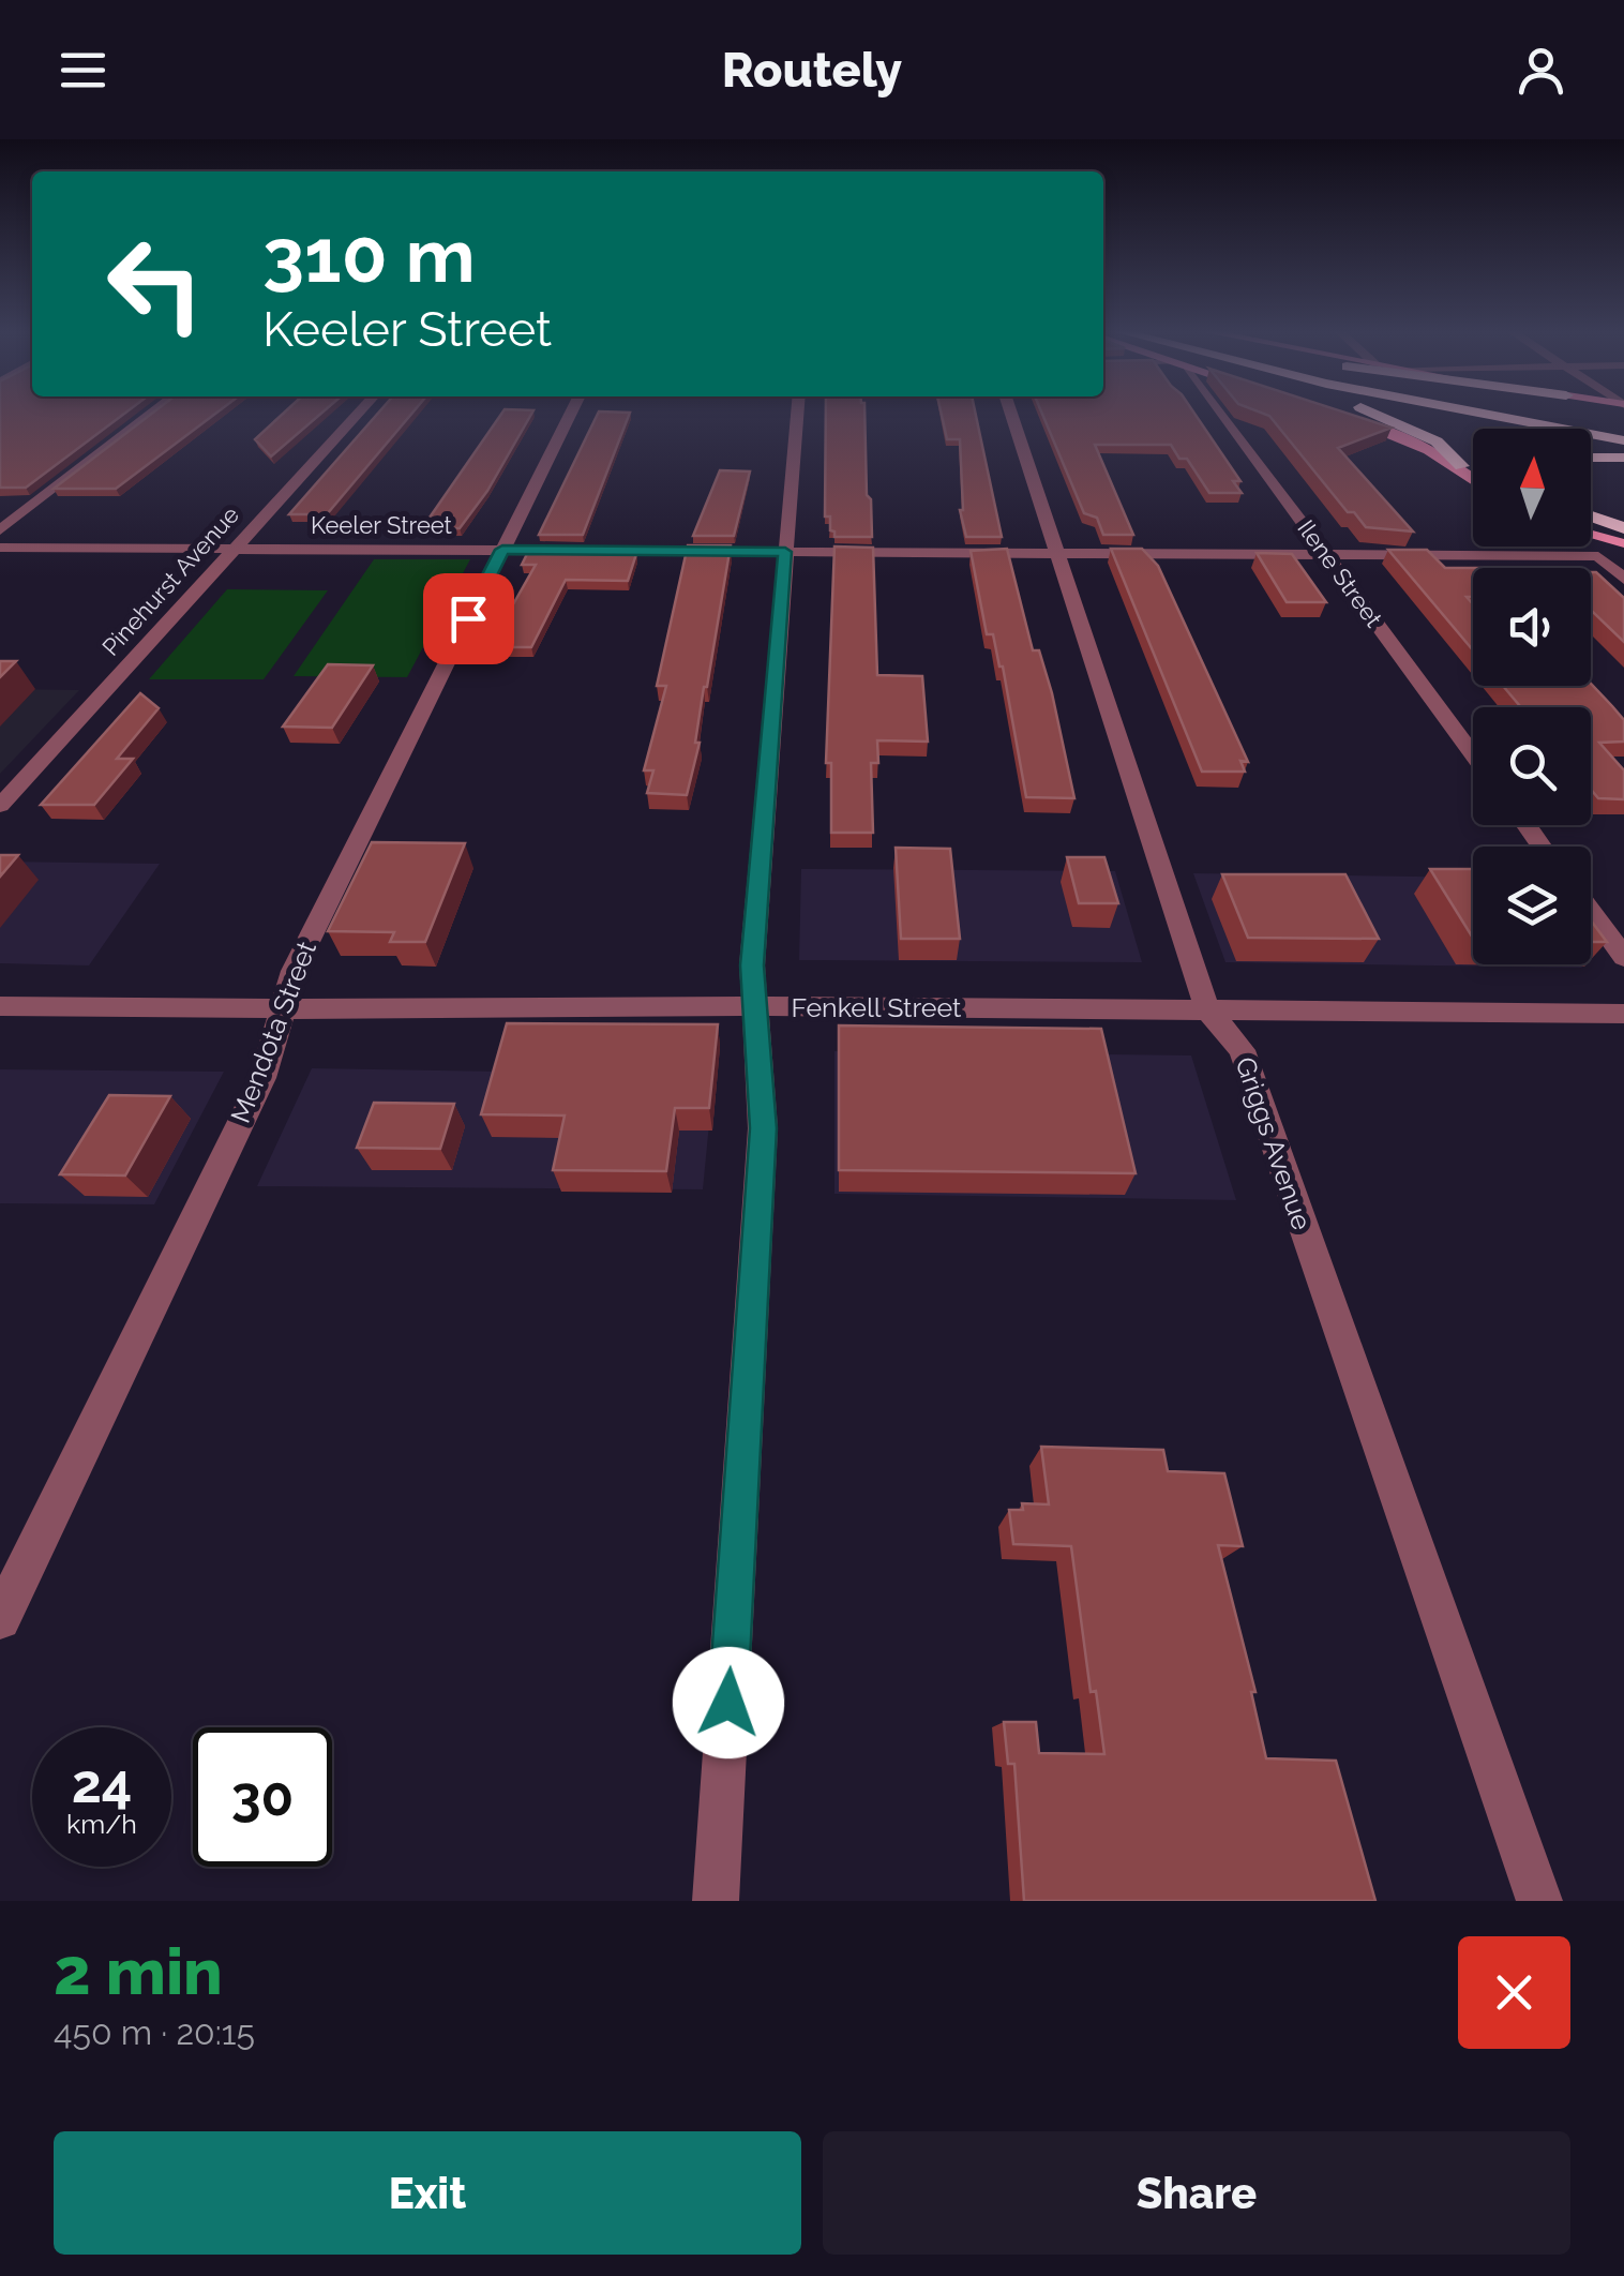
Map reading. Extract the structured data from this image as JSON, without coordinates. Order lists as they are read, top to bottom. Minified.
{"streets":{"street":["Keeler Street","Ilene Street","Pinehurst Avenue","Fenkell Street","Mendota Street","Griggs Avenue"]},"crossings":[["Keeler Street","Ilene Street"],["Keeler Street","Pinehurst Avenue"],["Keeler Street","Mendota Street"],["Keeler Street","Griggs Avenue"],["Fenkell Street","Mendota Street"],["Fenkell Street","Griggs Avenue"]],"north":"top","page":{"header":"Routely","turn":["310 m","Keeler Street"],"speed":"24 km/h","limit":"30","heading":["2 min","450 m · 20:15"],"buttons":["Exit","Share"]}}
